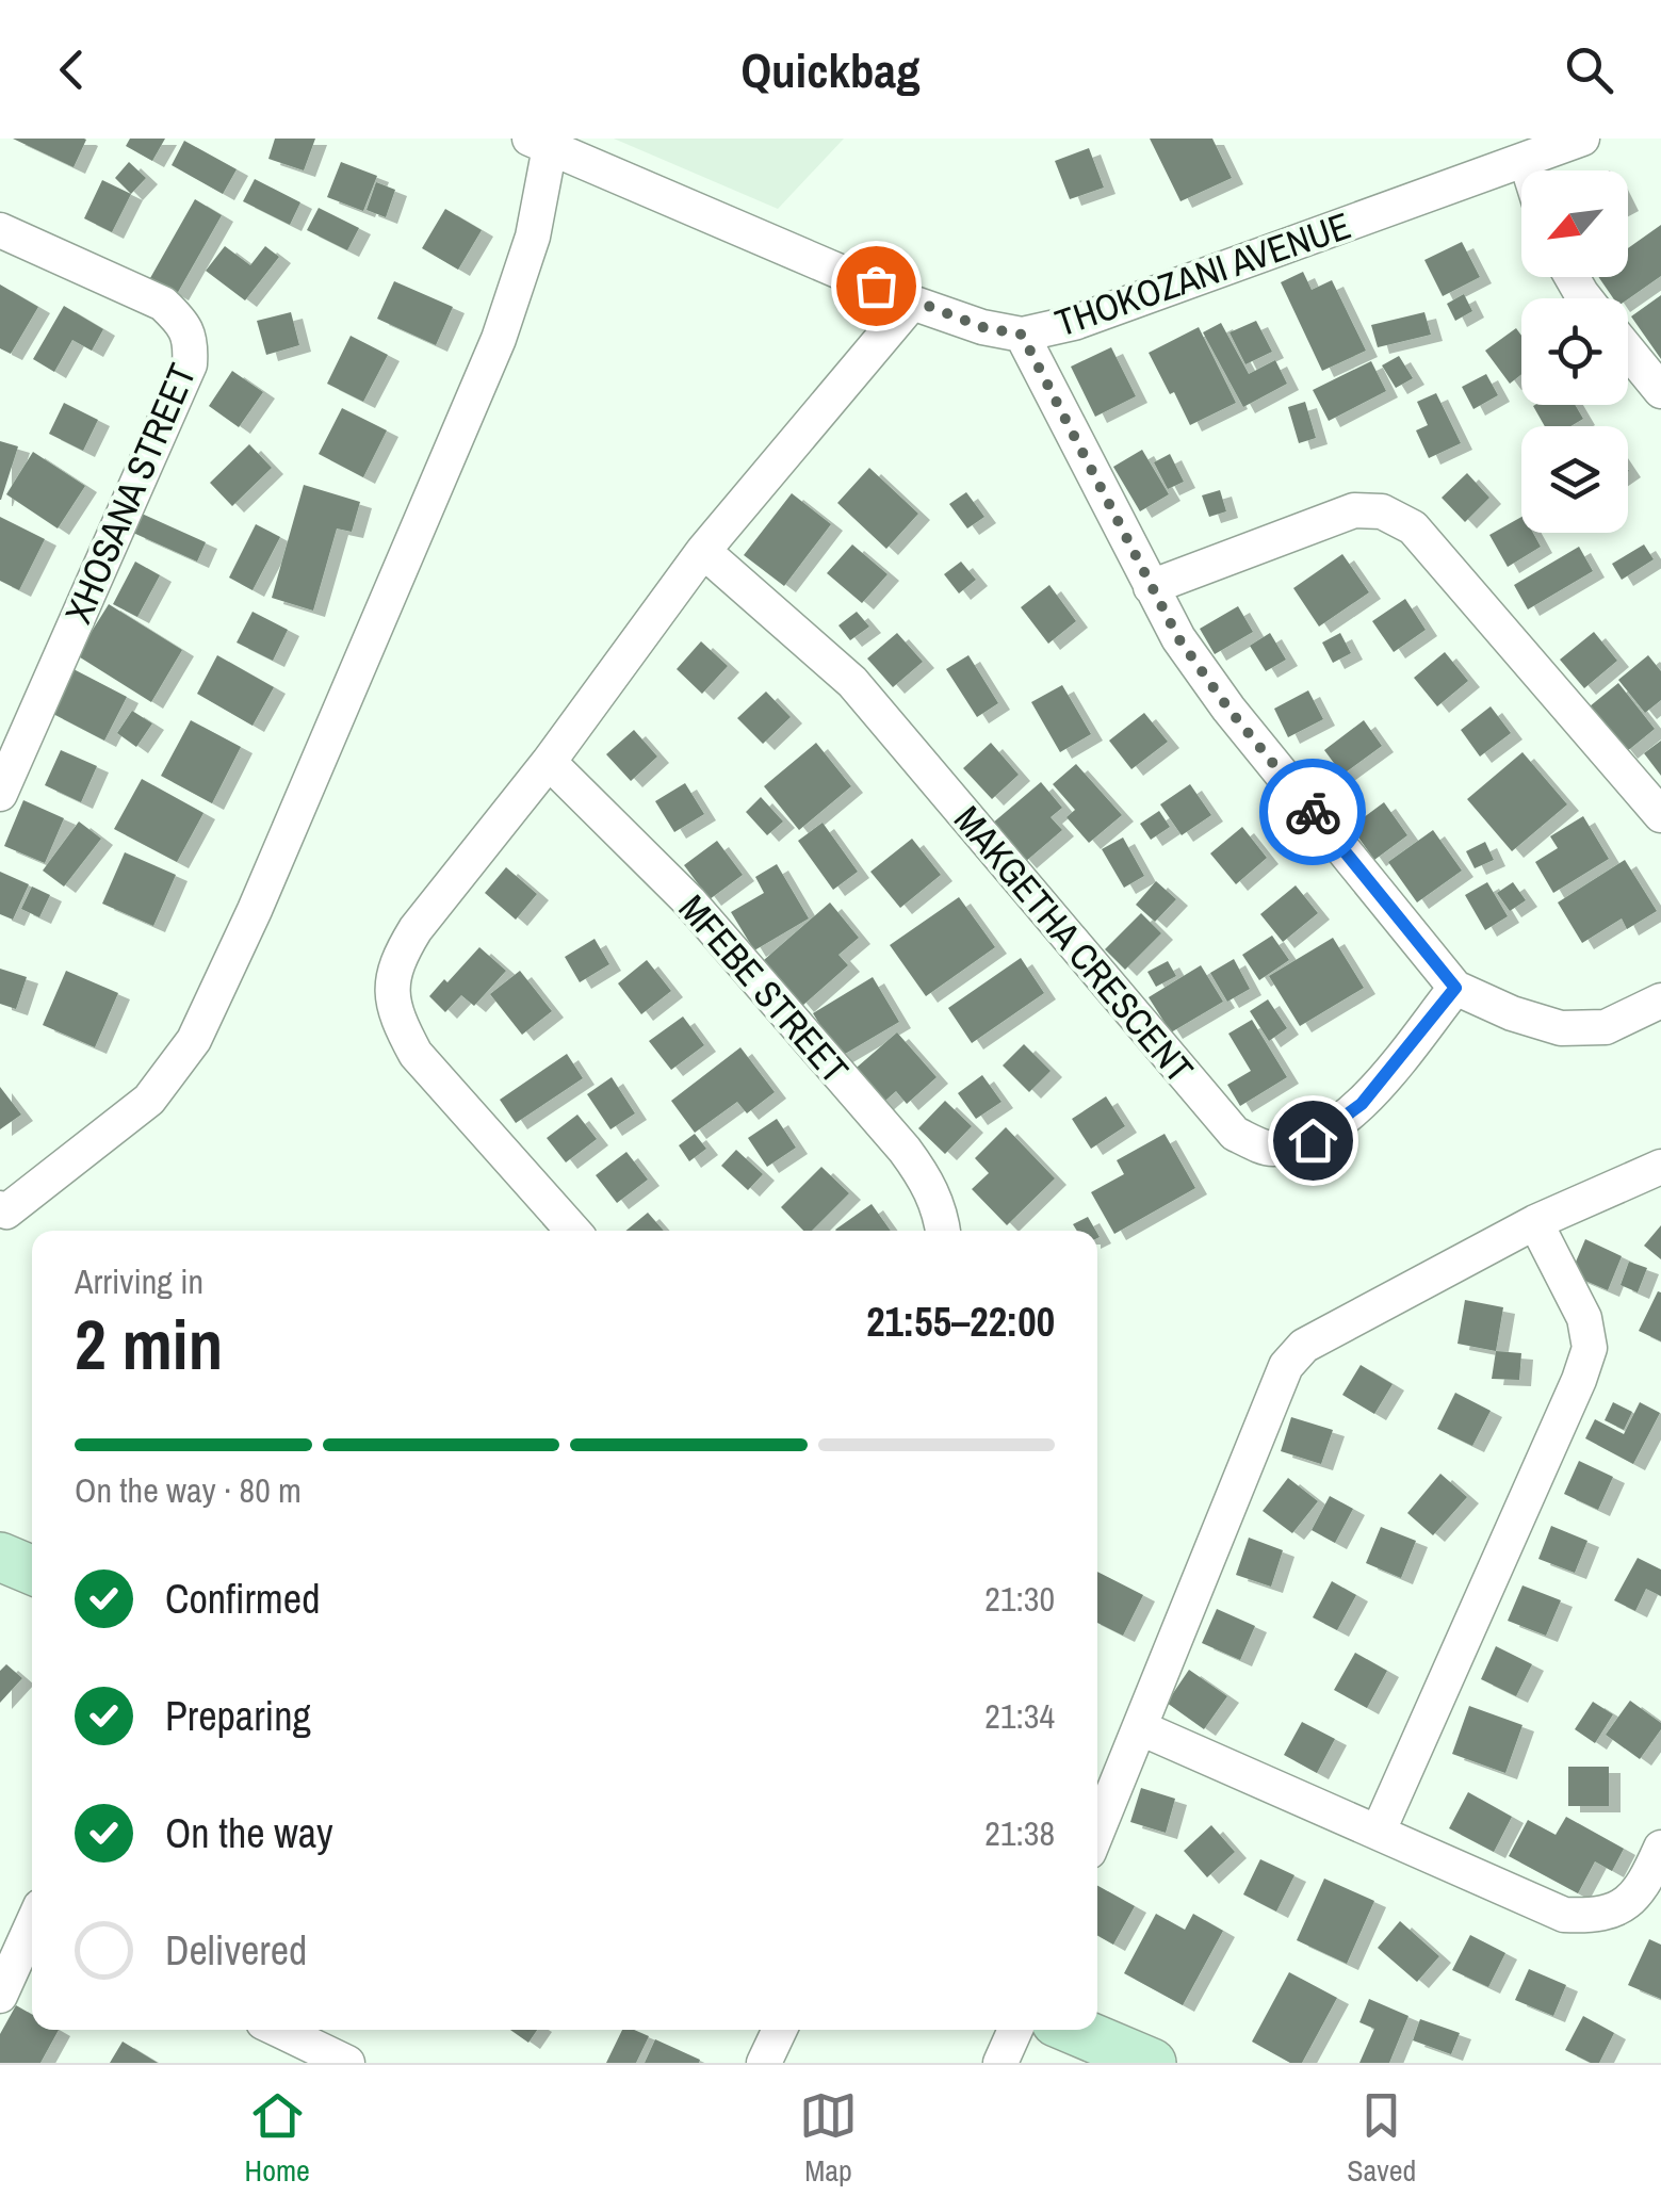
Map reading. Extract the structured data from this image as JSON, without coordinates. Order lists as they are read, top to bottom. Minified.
{"streets":{"street":["THOKOZANI AVENUE","XHOSANA STREET","MAKGETHA CRESCENT","MFEBE STREET"]},"north":"bottom left","page":{"header":"Quickbag","heading":["2 min","Arriving in","21:55–22:00"],"bar":"On the way · 80 m","list":[["Confirmed","21:30"],["Preparing","21:34"],["On the way","21:38"],"Delivered"],"tabs":["Home","Map","Saved"]}}
